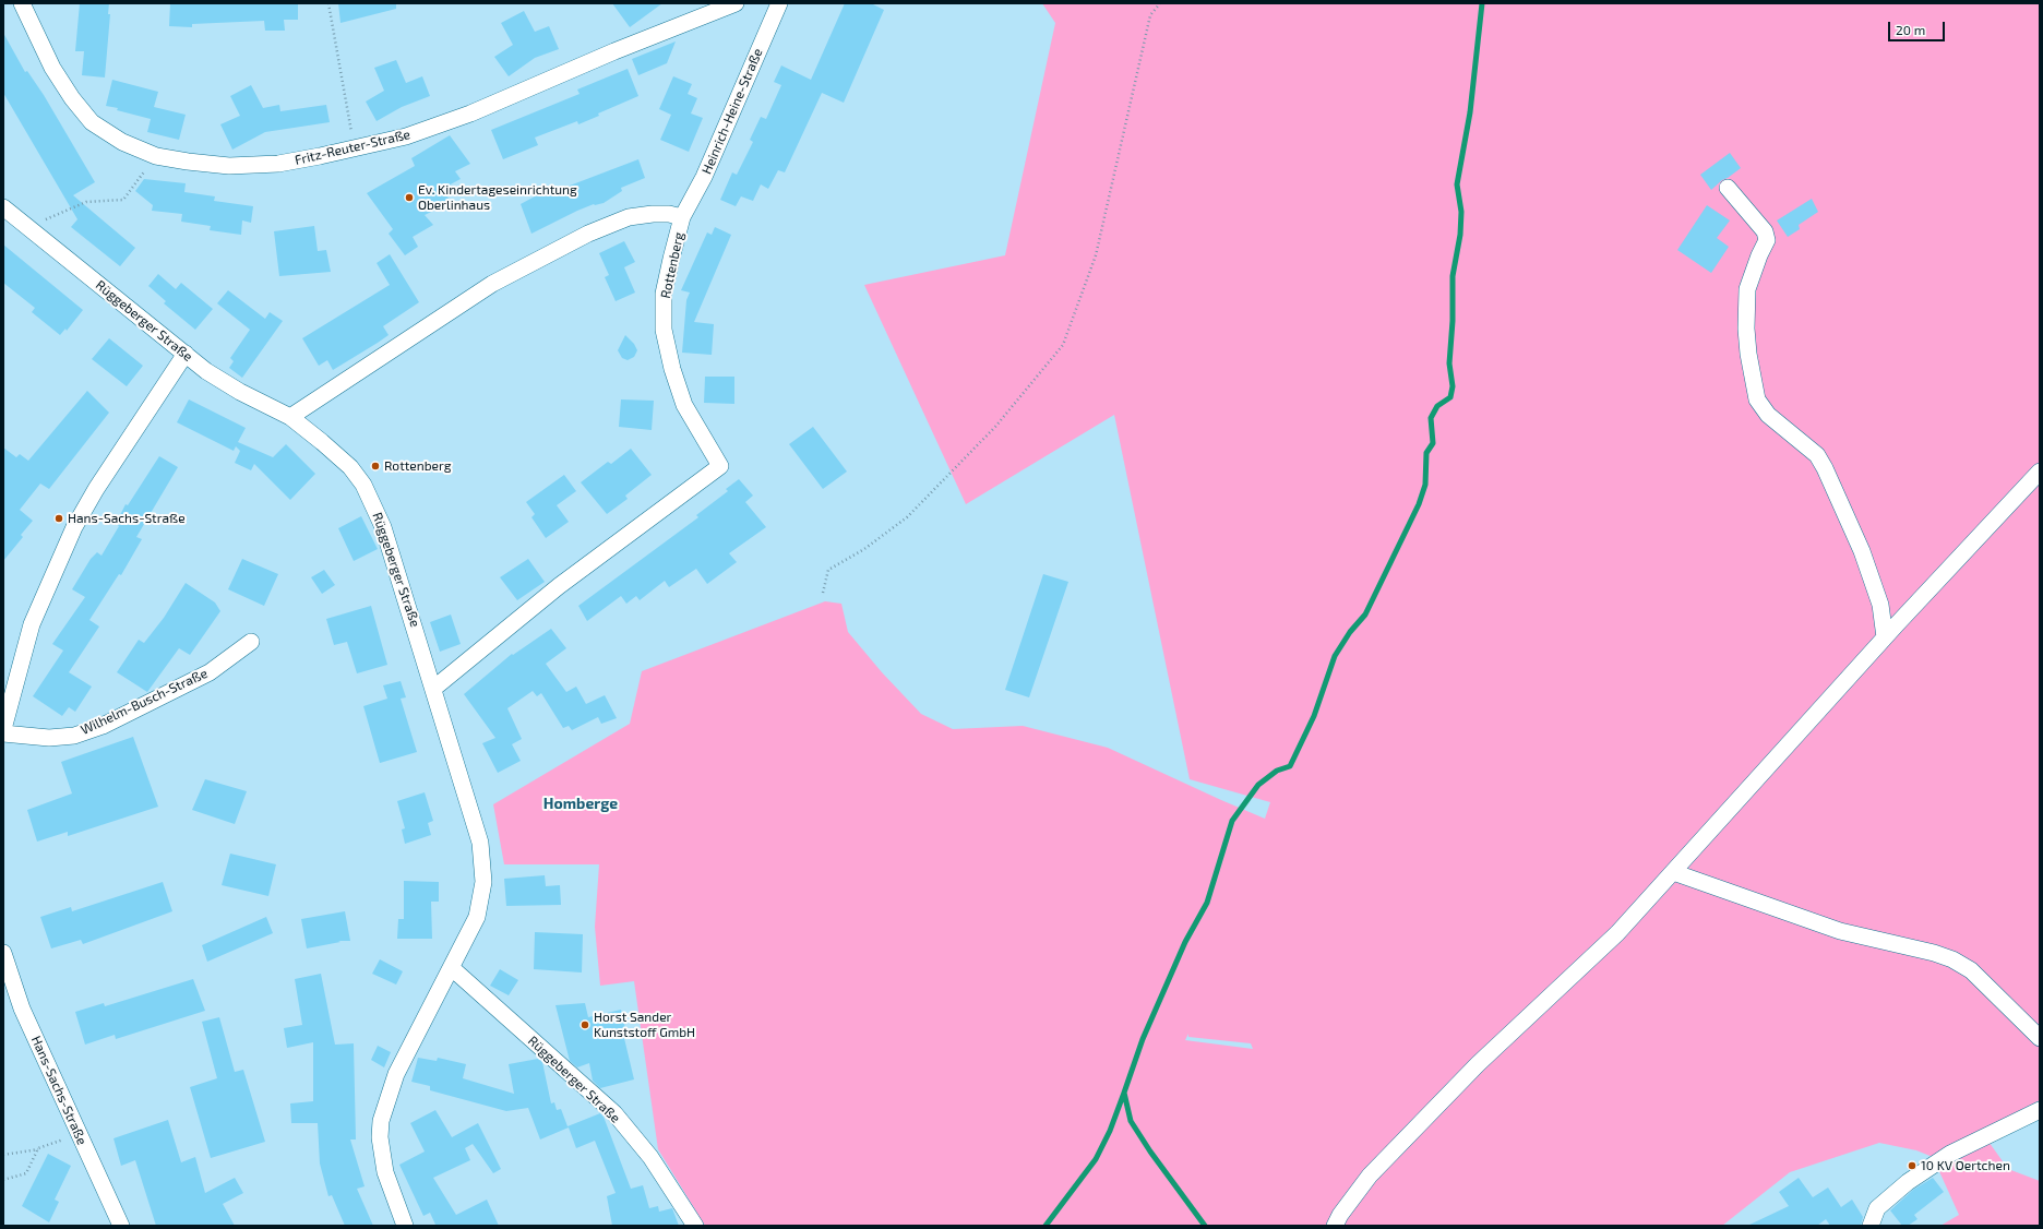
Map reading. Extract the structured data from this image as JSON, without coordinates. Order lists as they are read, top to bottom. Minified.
{"streets":{"street":["Heinrich-Heine-Straße","Fritz-Reuter-Straße","Rottenberg","Rüggeberger Straße","Wilhelm-Busch-Straße","Hans-Sachs-Straße"]},"crossings":[["Heinrich-Heine-Straße","Rottenberg"],["Rottenberg","Rüggeberger Straße"]],"districts":["Homberge"],"places":["Ev. Kindertageseinrichtung Oberlinhaus","Rottenberg","Hans-Sachs-Straße","Horst Sander Kunststoff GmbH","10 KV Oertchen"],"scale_bar":"20 m"}
